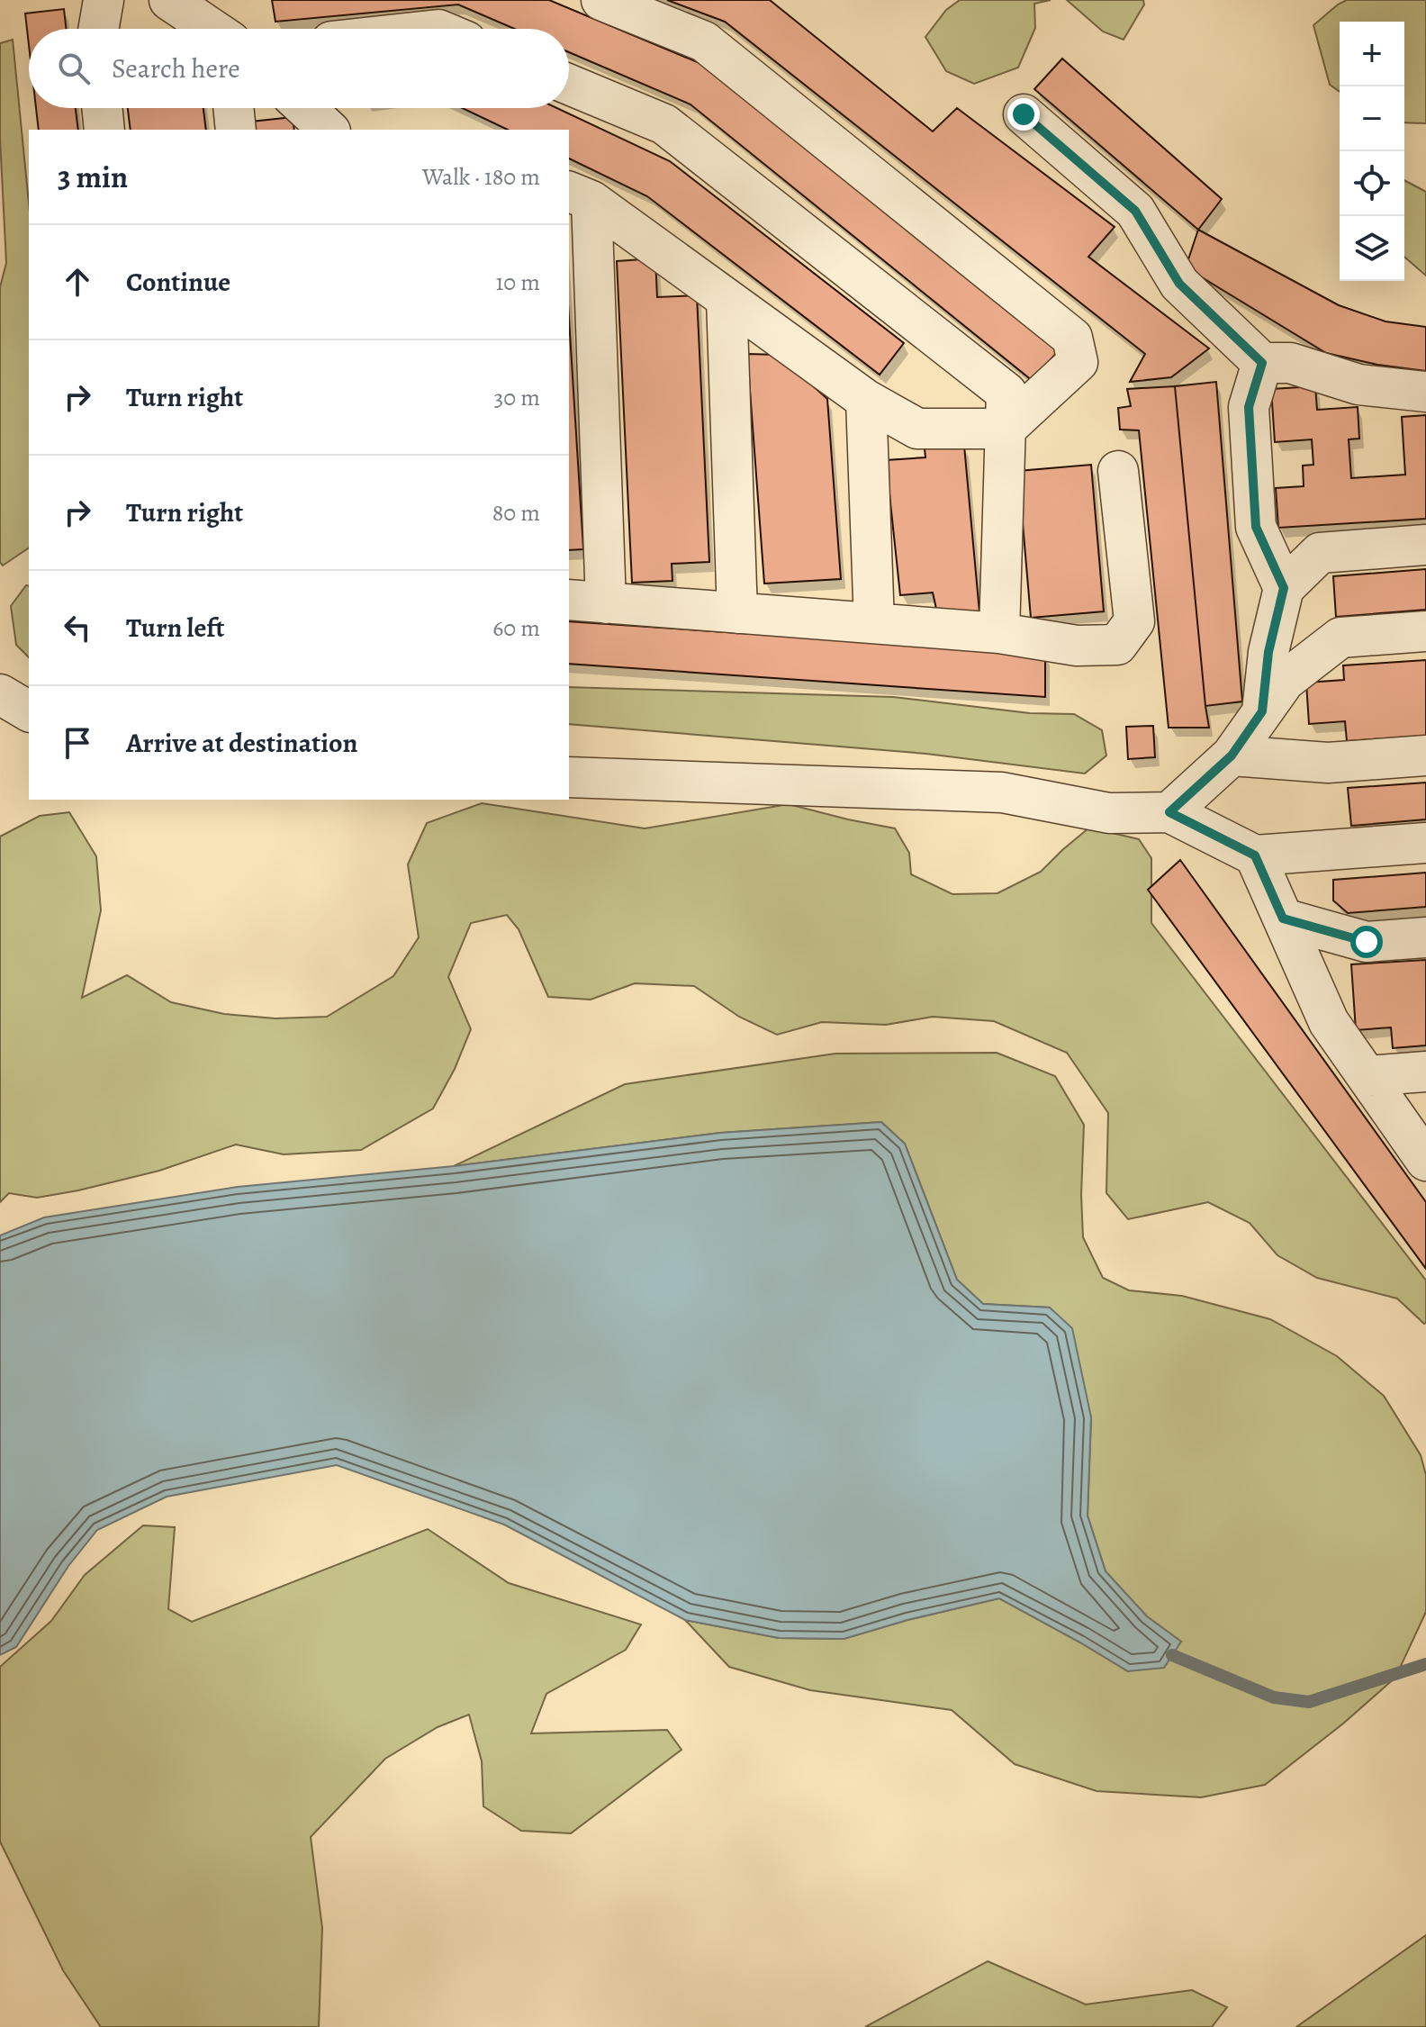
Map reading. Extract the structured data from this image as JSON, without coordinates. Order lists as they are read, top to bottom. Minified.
{"page":{"map_buttons":["+","−"],"search":"Search here","heading":["3 min","Walk · 180 m"],"list":[["Continue","10 m"],["Turn right","30 m"],["Turn right","80 m"],["Turn left","60 m"],"Arrive at destination"]}}
